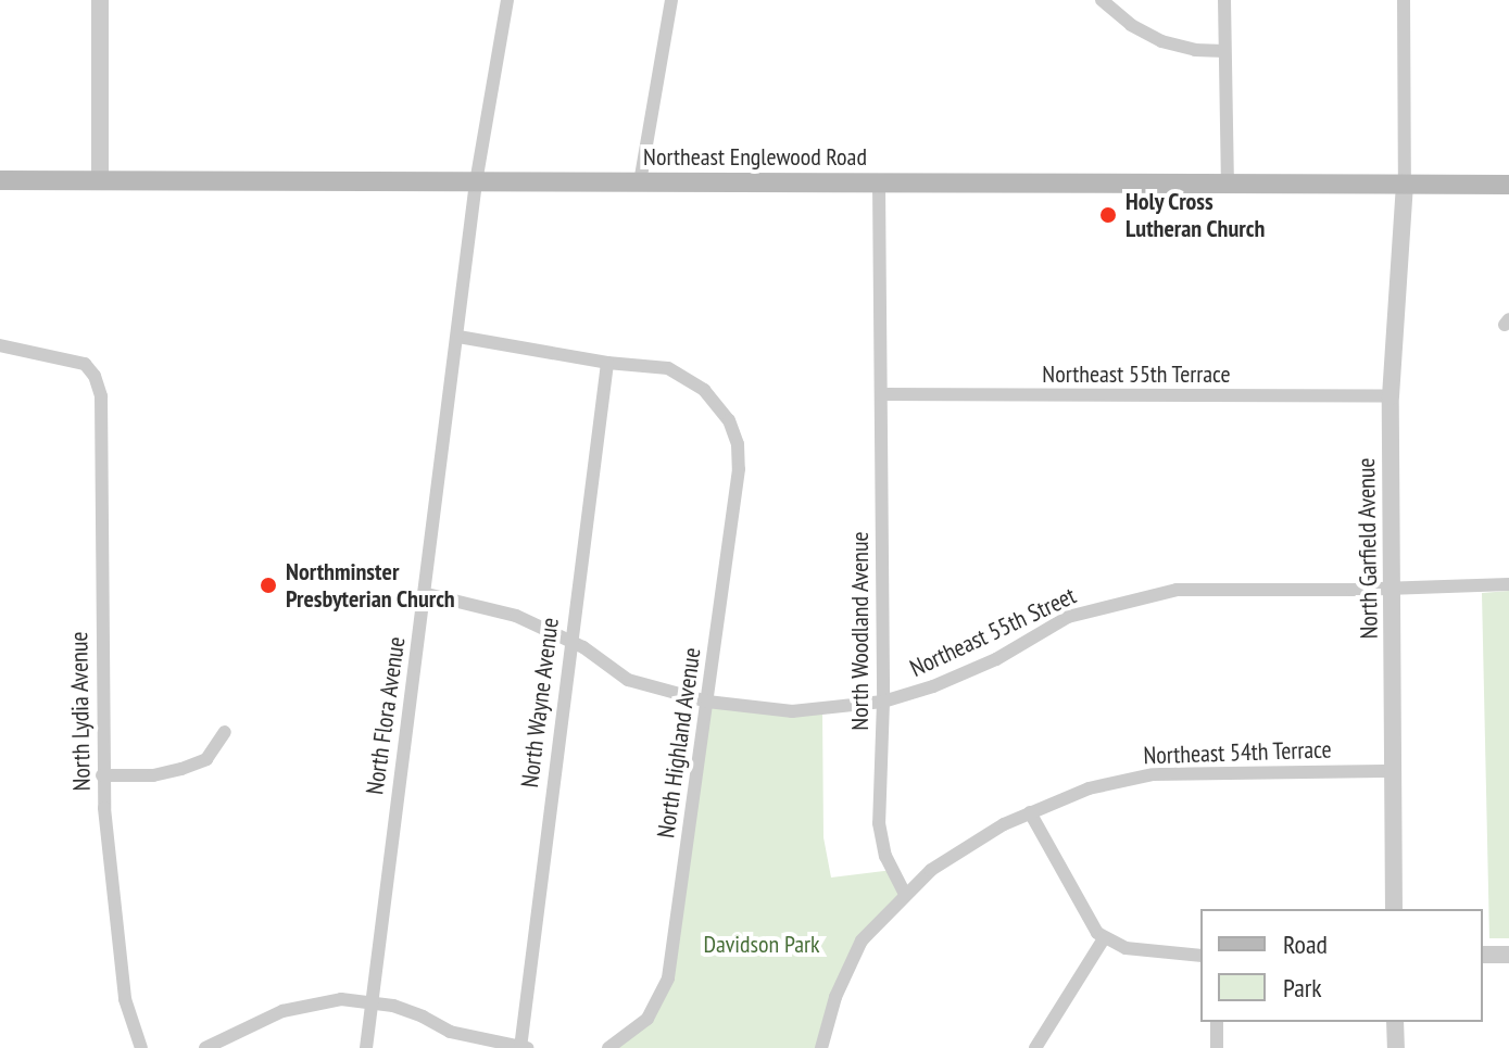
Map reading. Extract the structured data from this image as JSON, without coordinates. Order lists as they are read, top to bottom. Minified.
{"streets":{"main road":["Northeast Englewood Road"],"street":["Northeast 55th Terrace","North Garfield Avenue","North Woodland Avenue","Northeast 55th Street","North Wayne Avenue","North Lydia Avenue","North Flora Avenue","North Highland Avenue","Northeast 54th Terrace"]},"crossings":[["Northeast Englewood Road","North Garfield Avenue"],["Northeast Englewood Road","North Woodland Avenue"],["Northeast Englewood Road","North Flora Avenue"],["Northeast 55th Terrace","North Garfield Avenue"],["Northeast 55th Terrace","North Woodland Avenue"],["North Garfield Avenue","Northeast 55th Street"],["North Garfield Avenue","Northeast 54th Terrace"],["North Woodland Avenue","Northeast 55th Street"],["North Woodland Avenue","Northeast 54th Terrace"],["Northeast 55th Street","North Wayne Avenue"],["Northeast 55th Street","North Flora Avenue"],["Northeast 55th Street","North Highland Avenue"],["North Wayne Avenue","North Highland Avenue"]],"parks":["Davidson Park"],"places":["Holy Cross Lutheran Church","Northminster Presbyterian Church"],"legend":["Road","Park"]}
